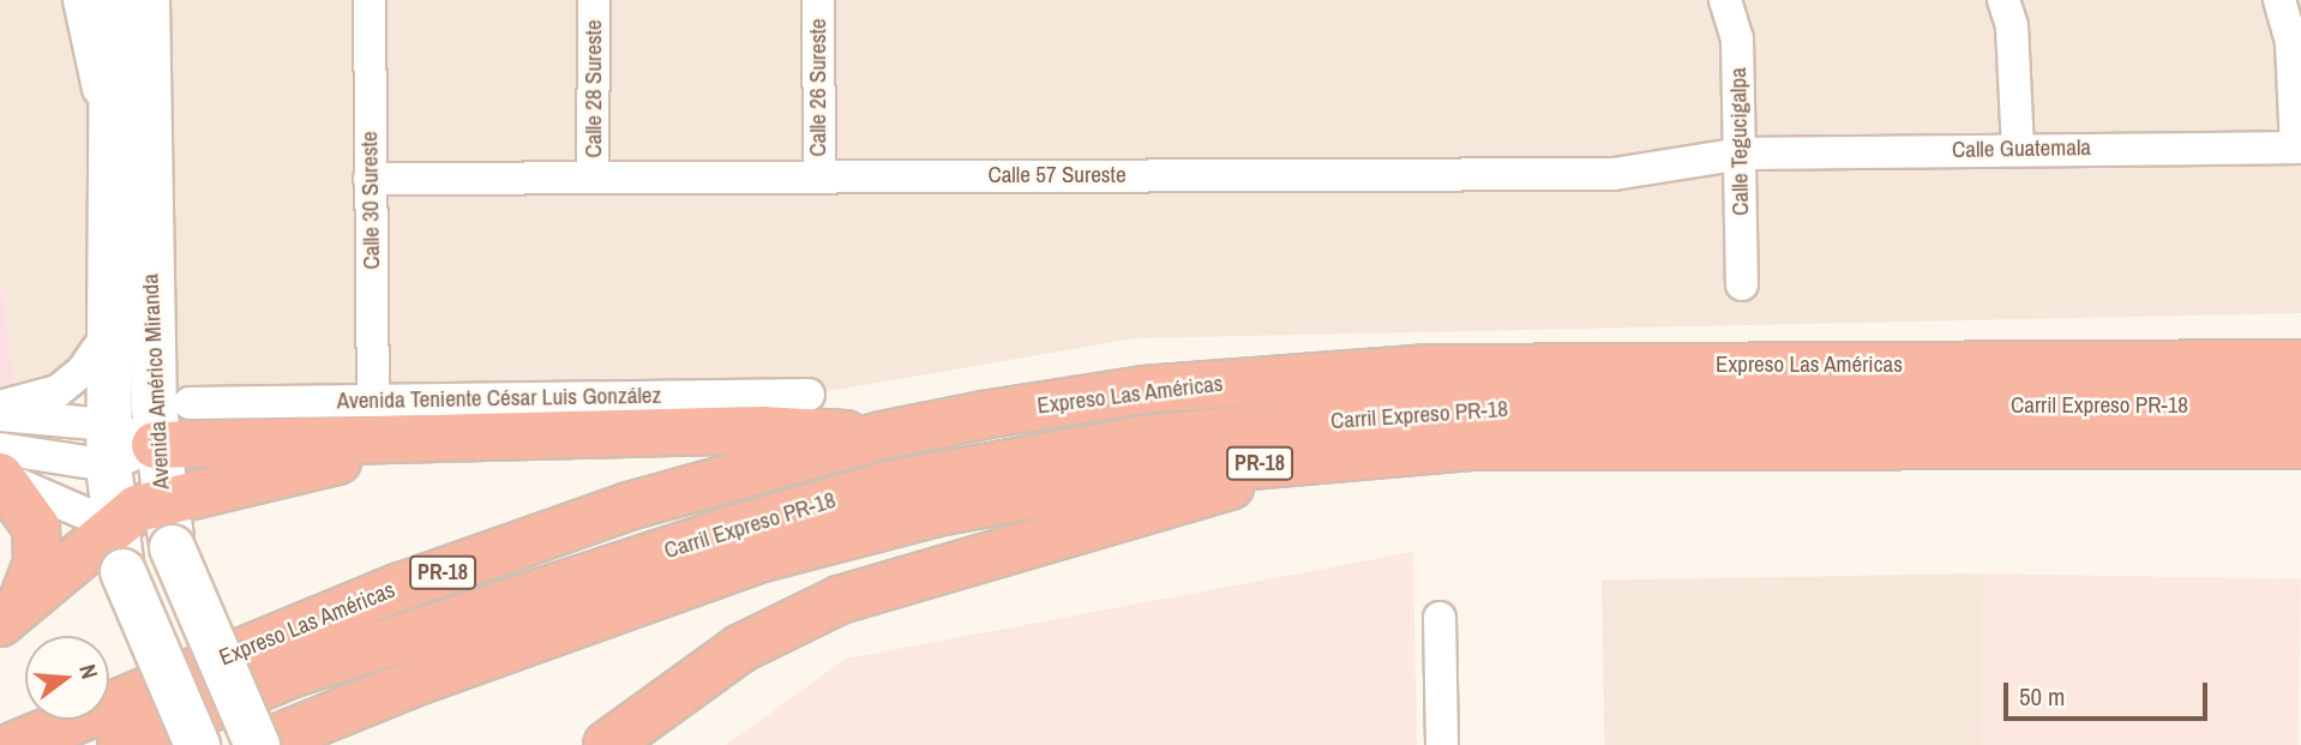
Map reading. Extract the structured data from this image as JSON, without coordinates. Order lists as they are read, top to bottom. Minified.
{"streets":{"highway":["Expreso Las Américas","Carril Expreso PR-18","PR-18"],"street":["Calle 26 Sureste","Calle 28 Sureste","Calle Tegucigalpa","Calle Guatemala","Calle 57 Sureste","Calle 30 Sureste","Avenida Américo Miranda","Avenida Teniente César Luis González"]},"crossings":[["Calle 26 Sureste","Calle 57 Sureste"],["Calle 28 Sureste","Calle 57 Sureste"],["Calle Tegucigalpa","Calle Guatemala"],["Calle Tegucigalpa","Calle 57 Sureste"],["Calle Guatemala","Calle 57 Sureste"],["Calle 57 Sureste","Calle 30 Sureste"],["Calle 30 Sureste","Avenida Teniente César Luis González"],["Avenida Américo Miranda","PR-18"]],"scale_bar":"50 m","north":"right"}
